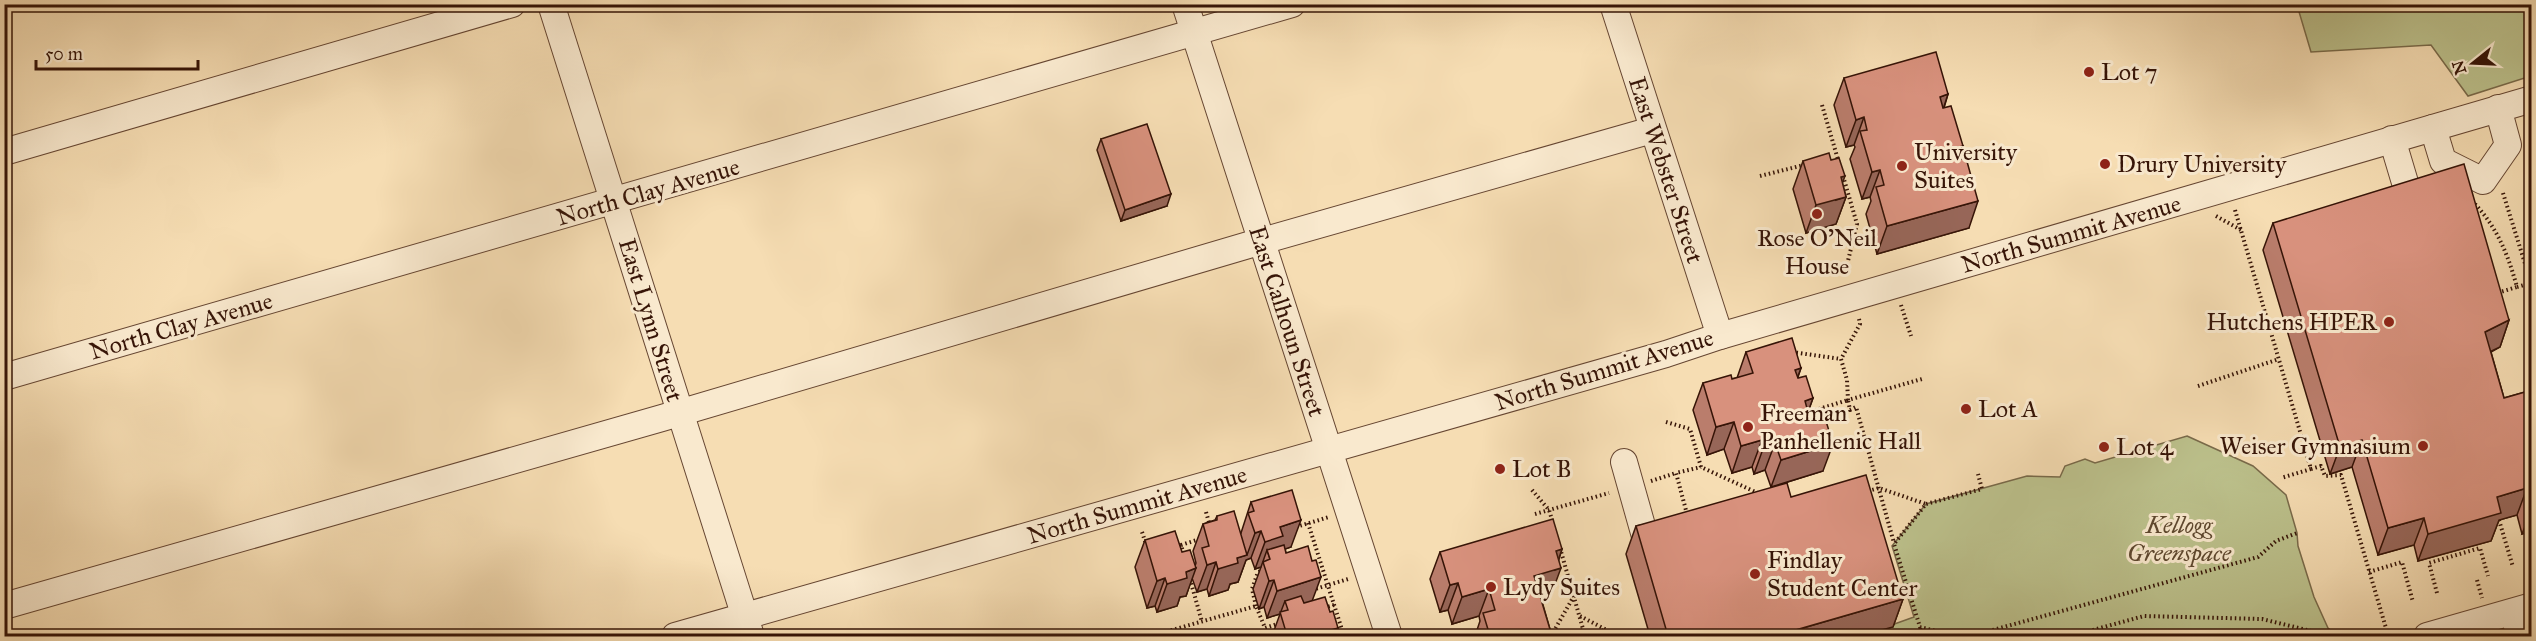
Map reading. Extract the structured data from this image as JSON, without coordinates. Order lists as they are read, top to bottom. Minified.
{"streets":{"street":["East Webster Street","North Clay Avenue","North Summit Avenue","East Lynn Street","East Calhoun Street"]},"crossings":[["East Webster Street","North Summit Avenue"],["North Clay Avenue","East Lynn Street"],["North Clay Avenue","East Calhoun Street"],["North Summit Avenue","East Lynn Street"],["North Summit Avenue","East Calhoun Street"]],"parks":["Kellogg Greenspace"],"places":["Lot 7","Drury University","University Suites","Rose O’Neil House","Hutchens HPER","Lot A","Freeman Panhellenic Hall","Weiser Gymnasium","Lot 4","Lot B","Findlay Student Center","Lydy Suites"],"scale_bar":"50 m","north":"left"}
